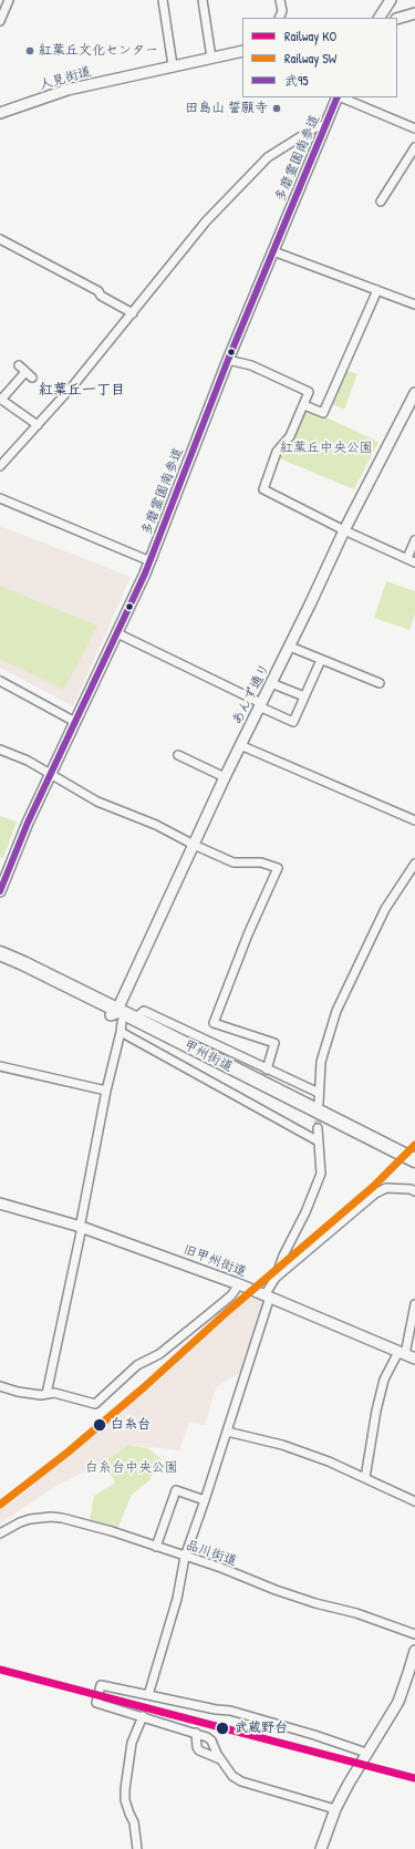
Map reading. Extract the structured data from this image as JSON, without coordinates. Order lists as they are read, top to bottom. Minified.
{"streets":{"highway":["甲州街道"],"street":["人見街道","多磨霊園南参道","あんず通り","旧甲州街道","品川街道"]},"crossings":[["あんず通り","甲州街道"]],"districts":["紅葉丘一丁目"],"parks":["紅葉丘中央公園","白糸台中央公園"],"places":["紅葉丘文化センター","田島山 誓願寺","白糸台","武蔵野台"],"lines":["transit line 武95","rail line SW","rail line KO"],"legend":["Railway KO","Railway SW","武95"]}
